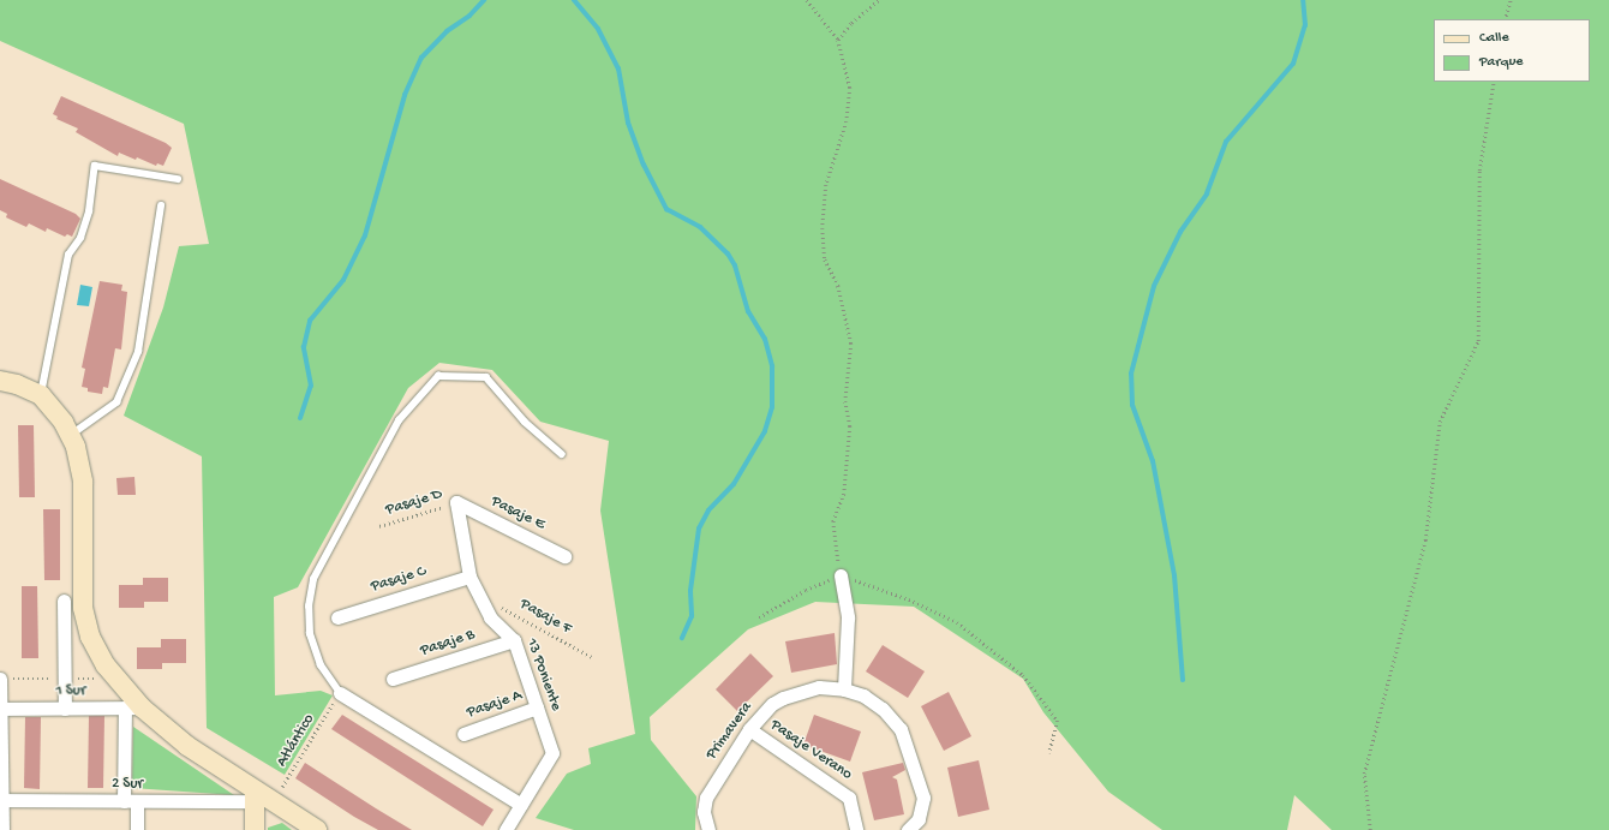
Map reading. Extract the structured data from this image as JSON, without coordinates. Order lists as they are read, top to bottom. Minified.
{"streets":{"street":["Pasaje E","Pasaje C","Pasaje B","13 Poniente","1 Sur","Pasaje A","Primavera","Pasaje Verano","2 Sur"],"path":["Pasaje D","Pasaje F","Atlántico"]},"crossings":[["Pasaje D","Pasaje E"],["Pasaje D","13 Poniente"],["Pasaje E","13 Poniente"],["Pasaje C","13 Poniente"],["Pasaje F","13 Poniente"],["Pasaje B","13 Poniente"],["13 Poniente","Pasaje A"],["Primavera","Pasaje Verano"],["Atlántico","2 Sur"]],"legend":["Calle","Parque"]}
